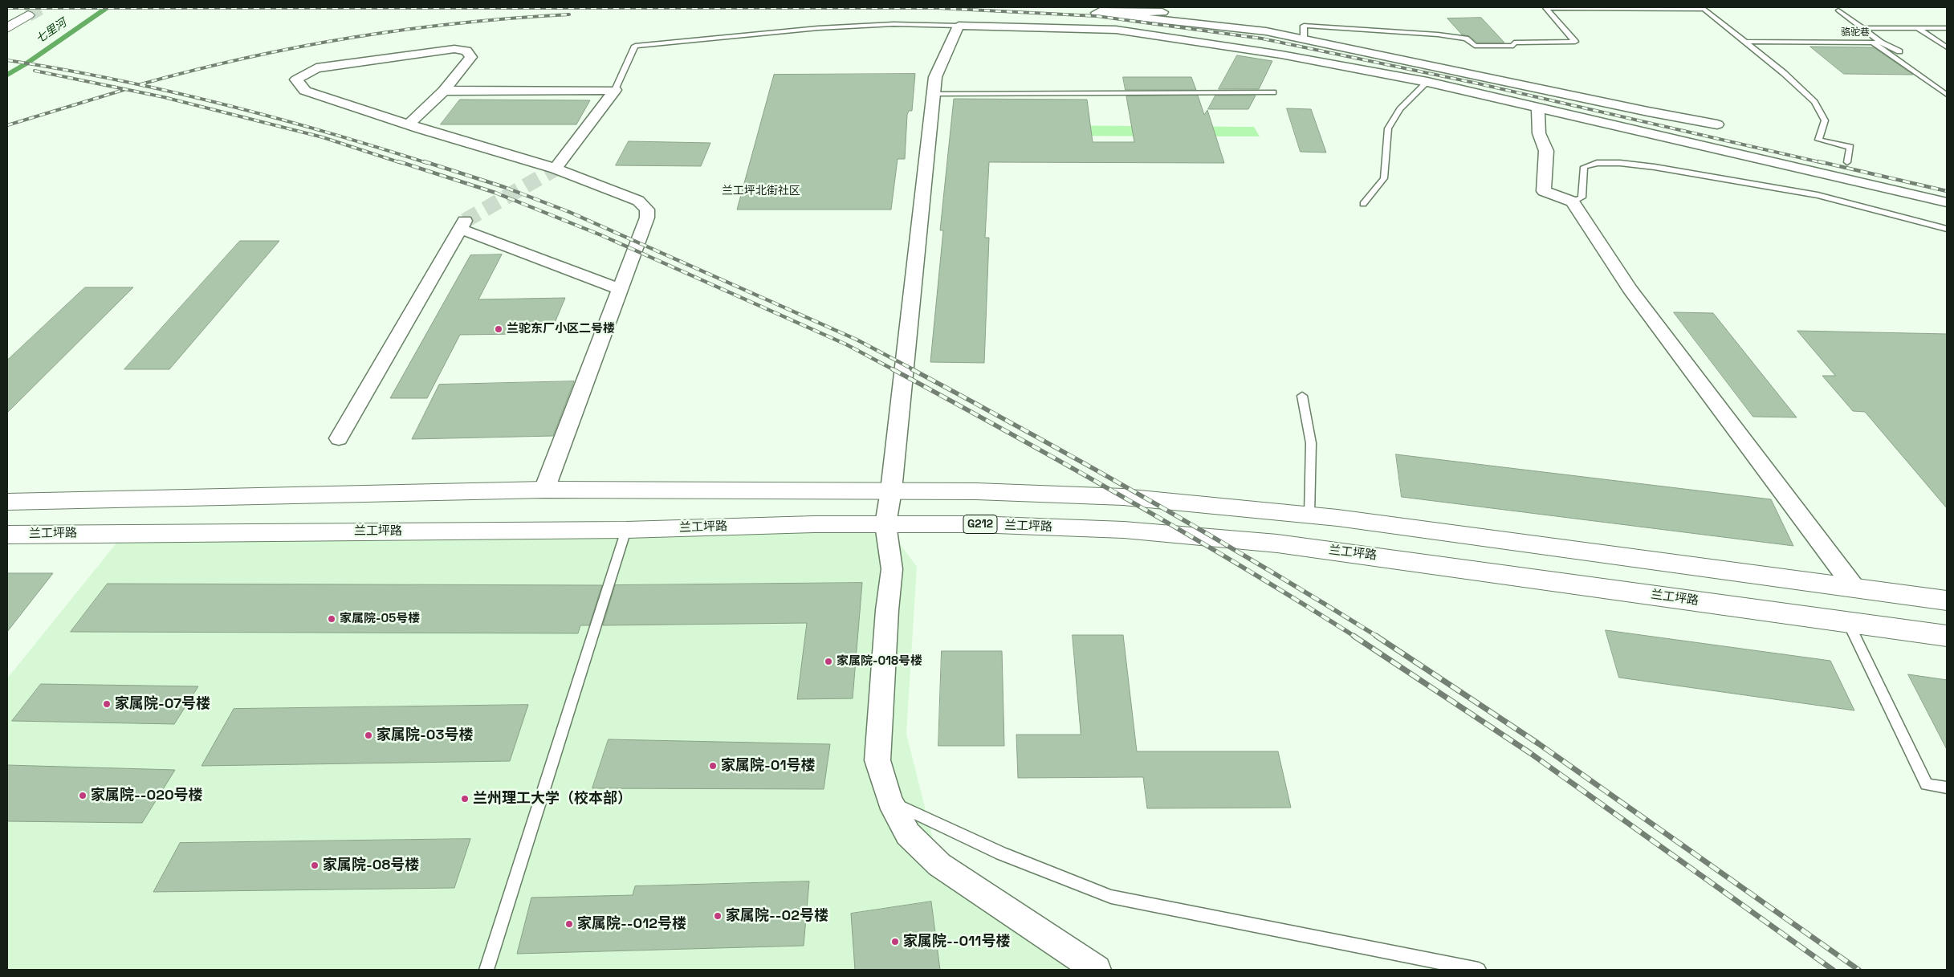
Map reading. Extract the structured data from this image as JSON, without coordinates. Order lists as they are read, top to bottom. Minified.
{"streets":{"main road":["G212","兰工坪路"],"lane":["骆驼巷"]},"districts":["兰工坪北街社区"],"water":["七里河"],"places":["兰驼东厂小区二号楼","家属院-05号楼","家属院-018号楼","家属院-07号楼","家属院-03号楼","家属院-01号楼","家属院--020号楼","兰州理工大学（校本部）","家属院-08号楼","家属院--02号楼","家属院--012号楼","家属院--011号楼"]}
